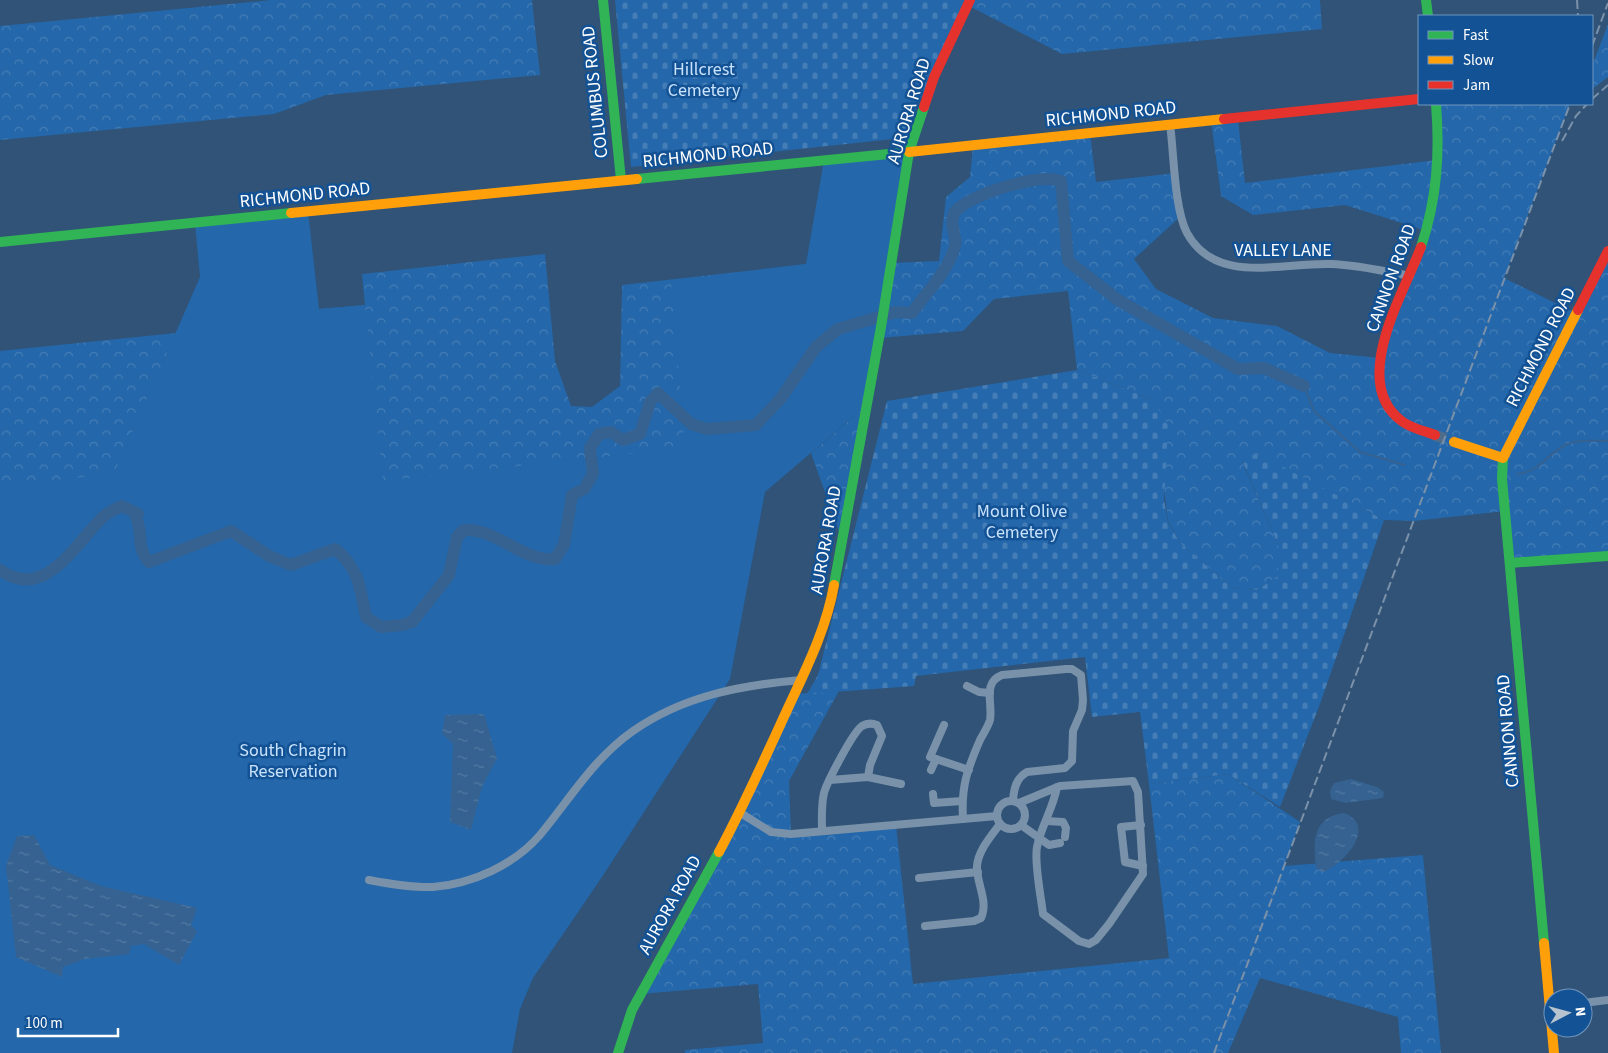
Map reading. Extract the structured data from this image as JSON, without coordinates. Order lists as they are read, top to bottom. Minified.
{"streets":{"main road":["COLUMBUS ROAD","AURORA ROAD","RICHMOND ROAD","CANNON ROAD"],"street":["VALLEY LANE"]},"crossings":[["COLUMBUS ROAD","RICHMOND ROAD"],["AURORA ROAD","RICHMOND ROAD"],["RICHMOND ROAD","VALLEY LANE"],["RICHMOND ROAD","CANNON ROAD"],["VALLEY LANE","CANNON ROAD"]],"parks":["Hillcrest Cemetery","Mount Olive Cemetery","South Chagrin Reservation"],"legend":["Fast","Slow","Jam"],"scale_bar":"100 m","north":"right"}
